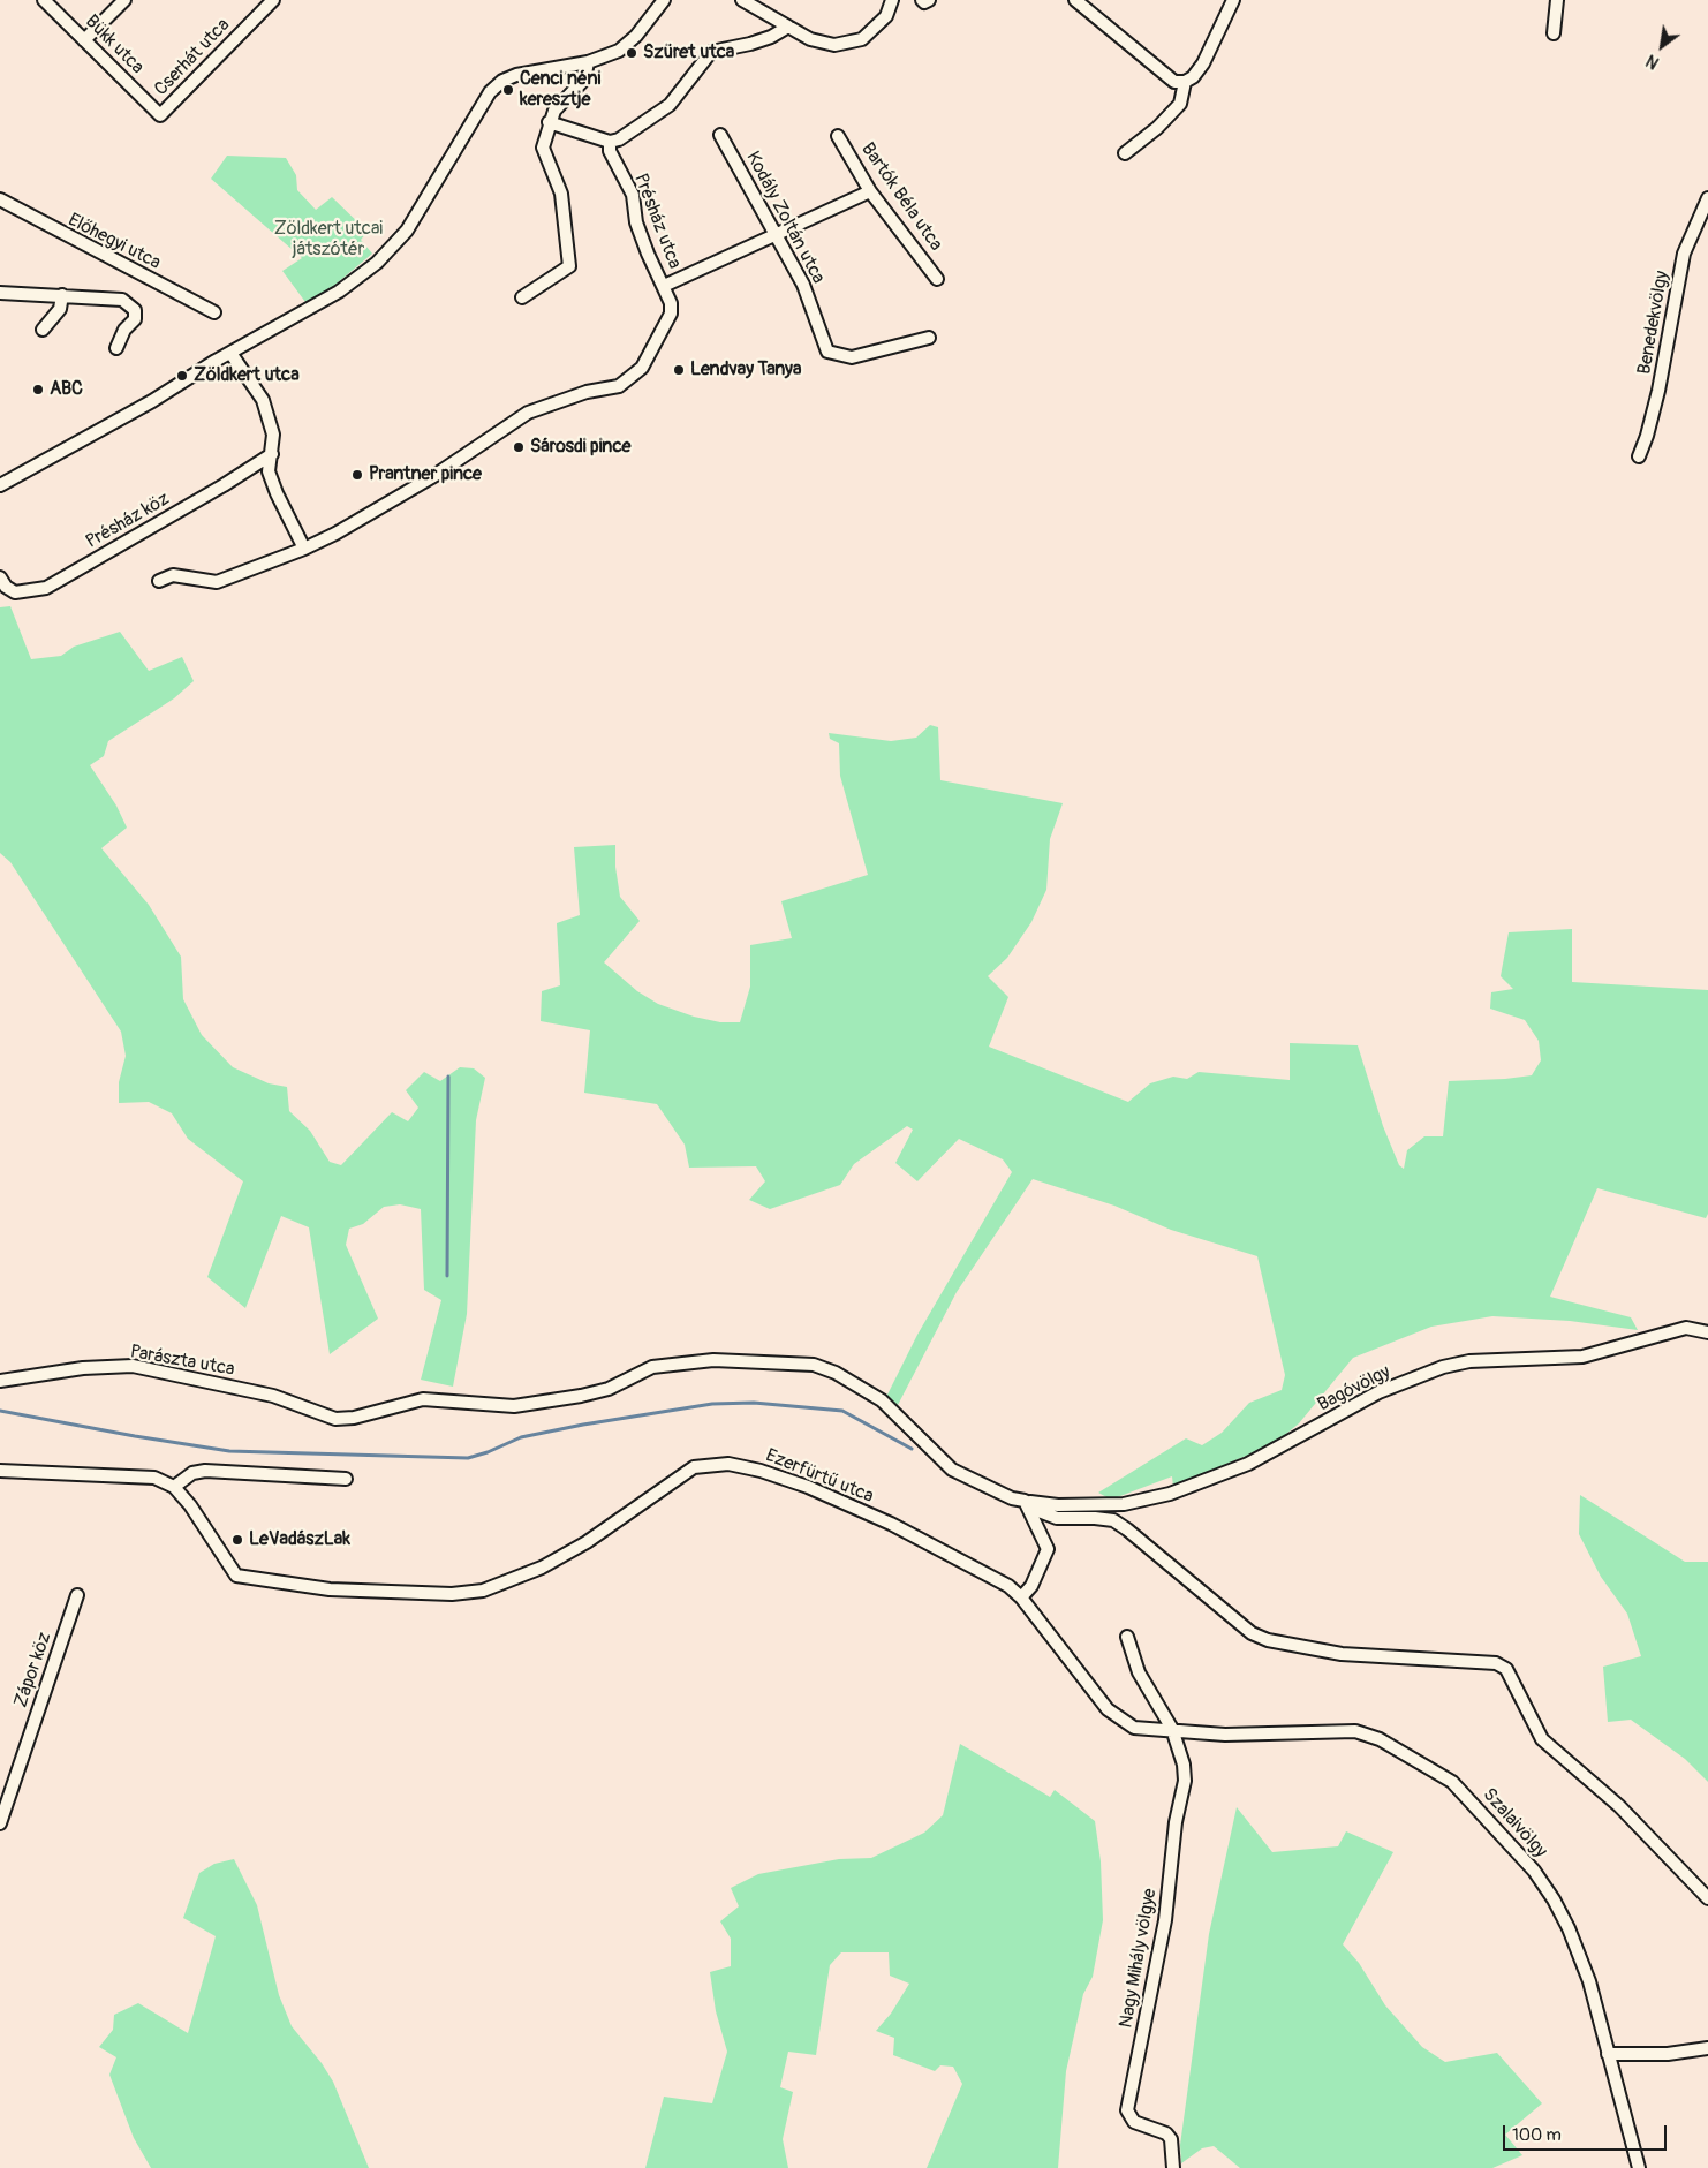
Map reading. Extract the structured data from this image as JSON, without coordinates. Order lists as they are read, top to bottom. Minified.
{"streets":{"street":["Bükk utca","Cserhát utca","Bartók Béla utca","Kodály Zoltán utca","Présház utca","Előhegyi utca","Benedekvölgy","Présház köz","Parászta utca","Bagóvölgy","Ezerfürtű utca","Zápor köz","Szalaivölgy","Nagy Mihály völgye"]},"crossings":[["Bükk utca","Cserhát utca"],["Parászta utca","Bagóvölgy"],["Ezerfürtű utca","Szalaivölgy"],["Ezerfürtű utca","Nagy Mihály völgye"],["Szalaivölgy","Nagy Mihály völgye"]],"parks":["Zöldkert utcai játszótér"],"places":["Szüret utca","Cenci néni keresztje","Lendvay Tanya","Zöldkert utca","ABC","Sárosdi pince","Prantner pince","LeVadászLak"],"scale_bar":"100 m","north":"bottom left"}
